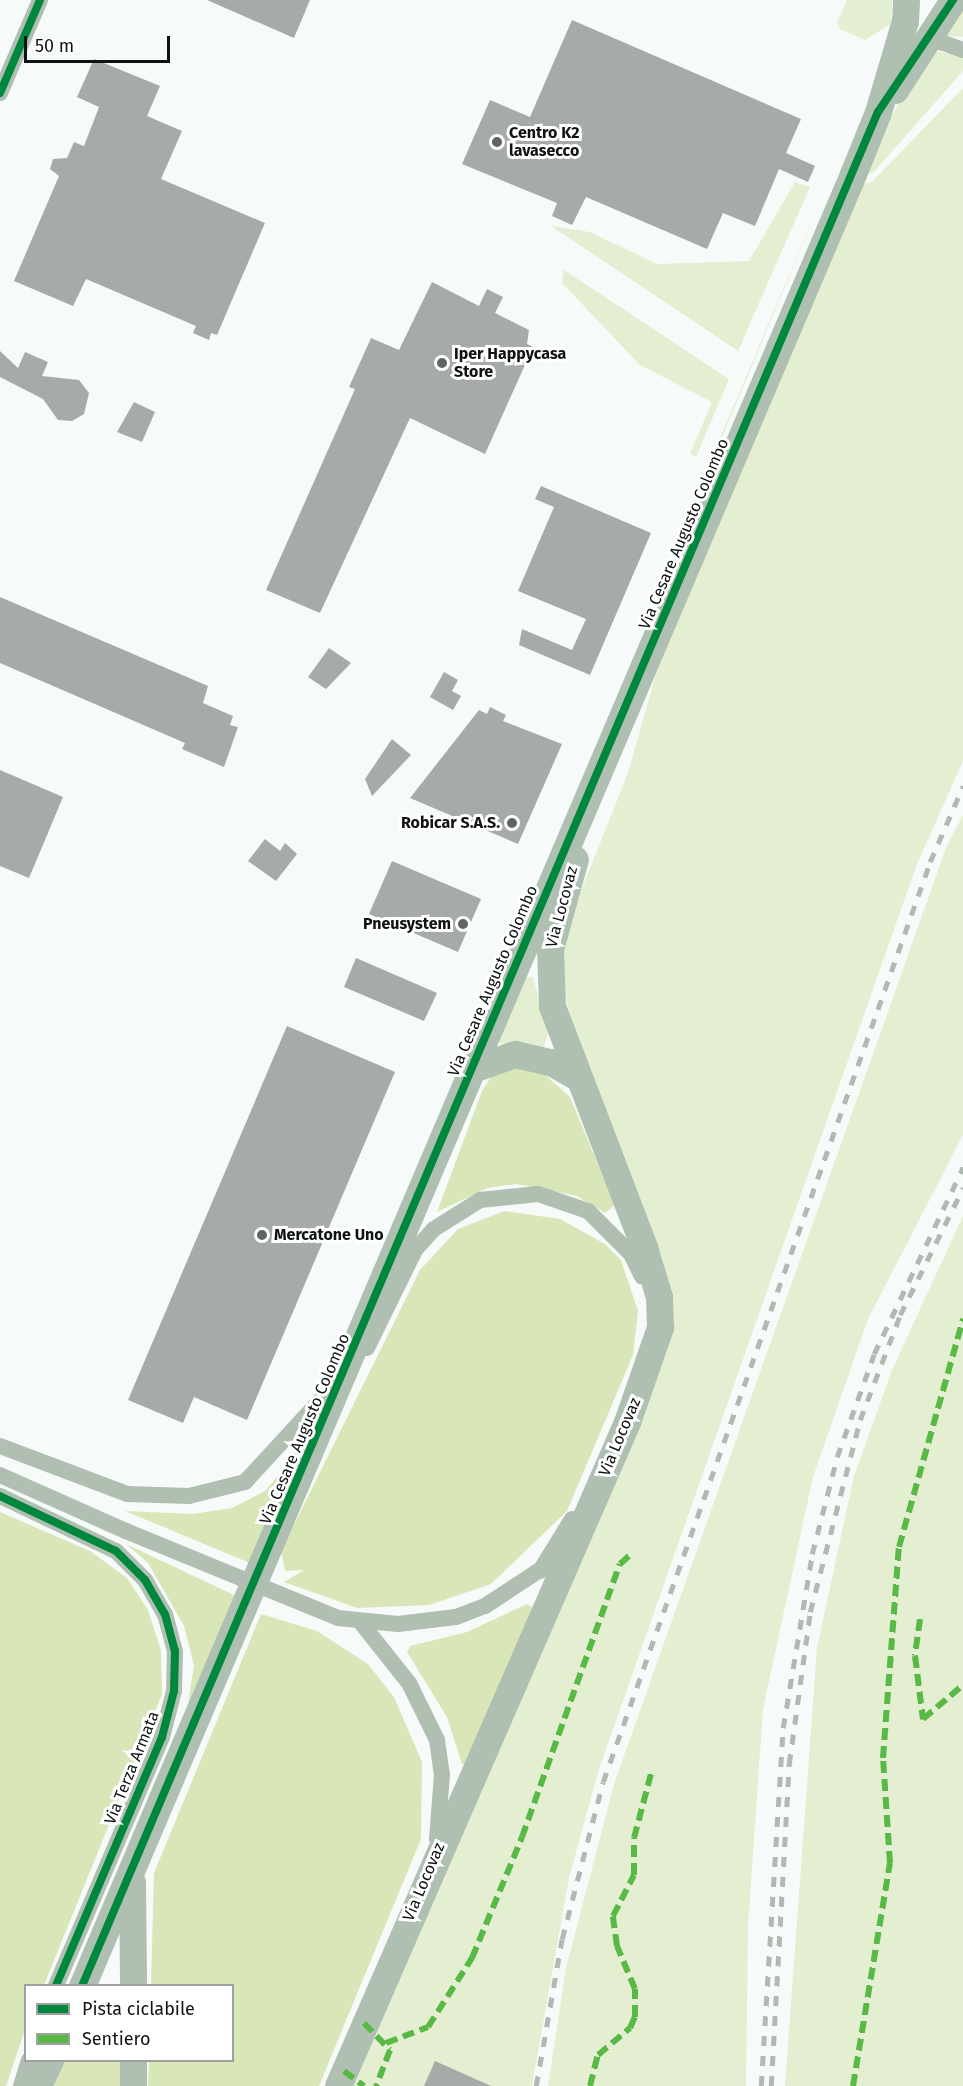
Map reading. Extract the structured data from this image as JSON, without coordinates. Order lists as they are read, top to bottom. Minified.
{"streets":{"main road":["Via Cesare Augusto Colombo","Via Locovaz"],"street":["Via Terza Armata"]},"crossings":[["Via Cesare Augusto Colombo","Via Locovaz"]],"places":["Centro K2 lavasecco","Iper Happycasa Store","Robicar S.A.S.","Pneusystem","Mercatone Uno"],"legend":["Pista ciclabile","Sentiero"],"scale_bar":"50 m"}
